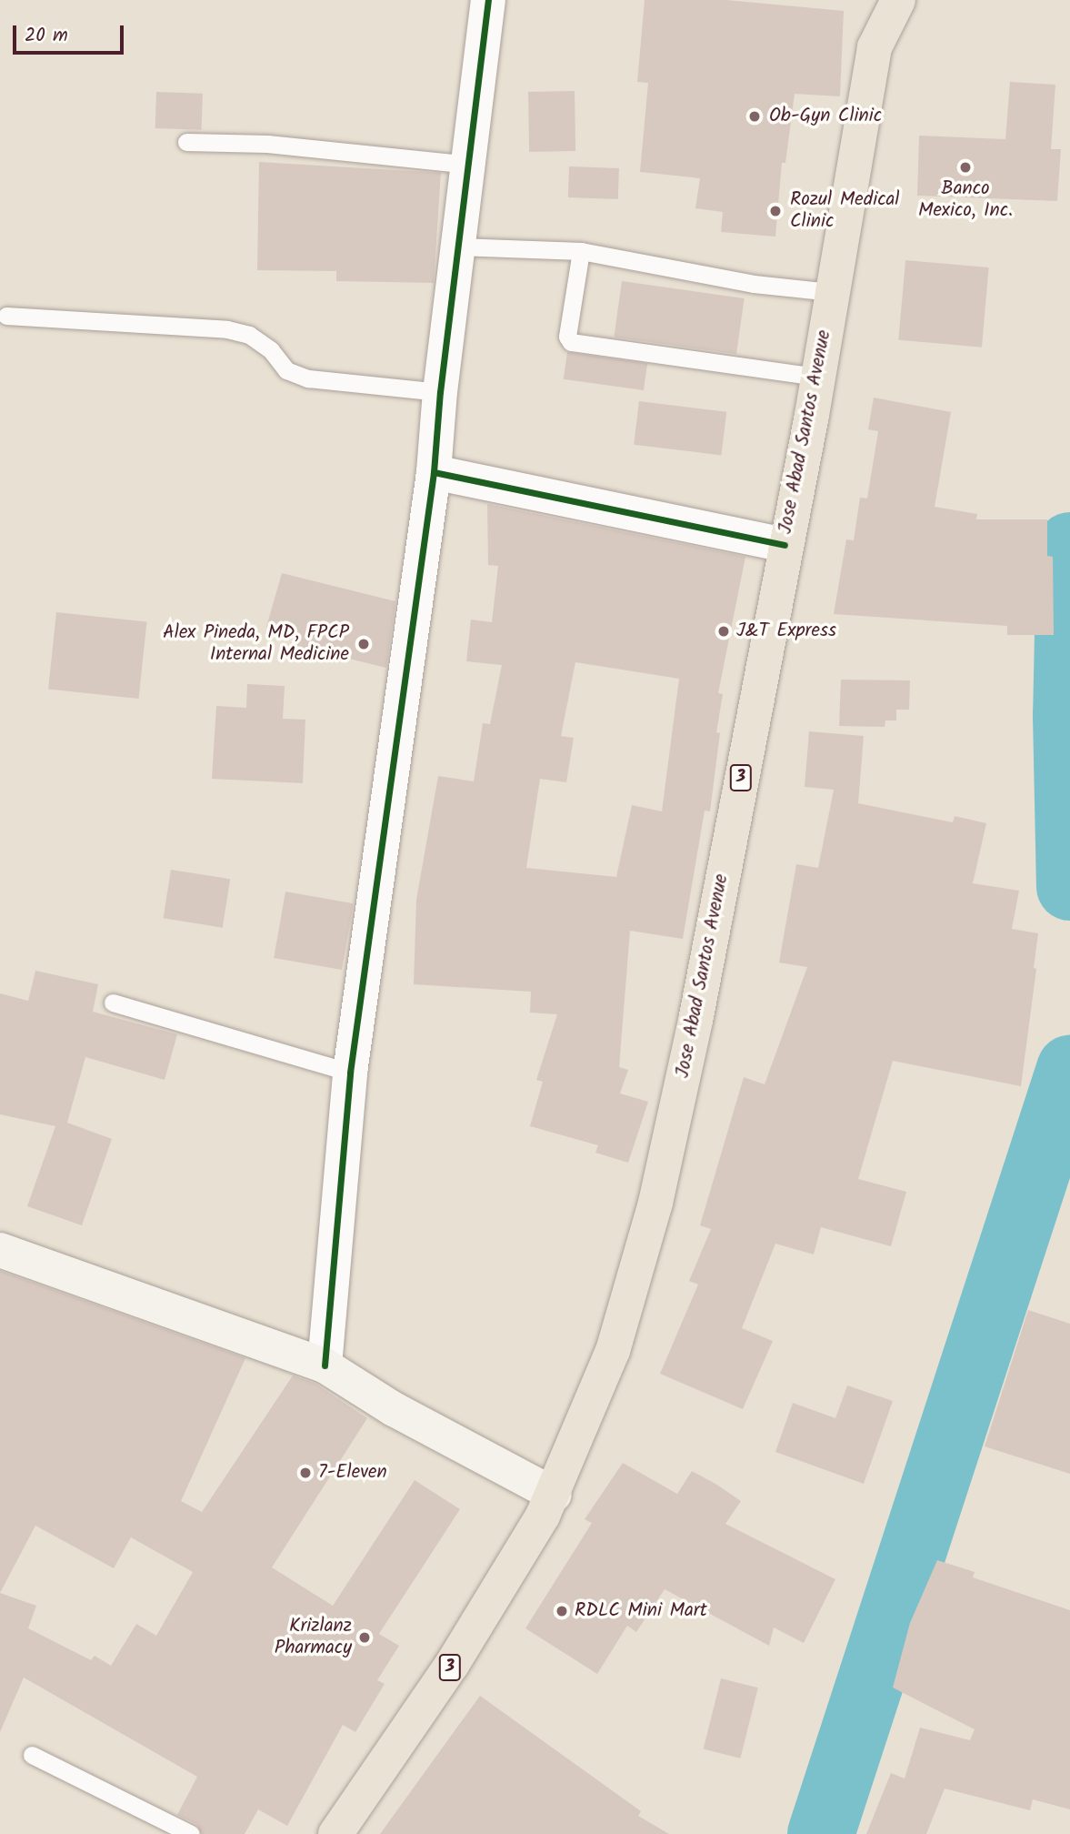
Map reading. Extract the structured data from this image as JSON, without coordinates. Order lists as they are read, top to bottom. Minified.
{"streets":{"highway":["Jose Abad Santos Avenue","3"]},"places":["Ob-Gyn Clinic","Banco Mexico, Inc.","Rozul Medical Clinic","J&T Express","Alex Pineda, MD, FPCP Internal Medicine","7-Eleven","RDLC Mini Mart","Krizlanz Pharmacy"],"scale_bar":"20 m"}
